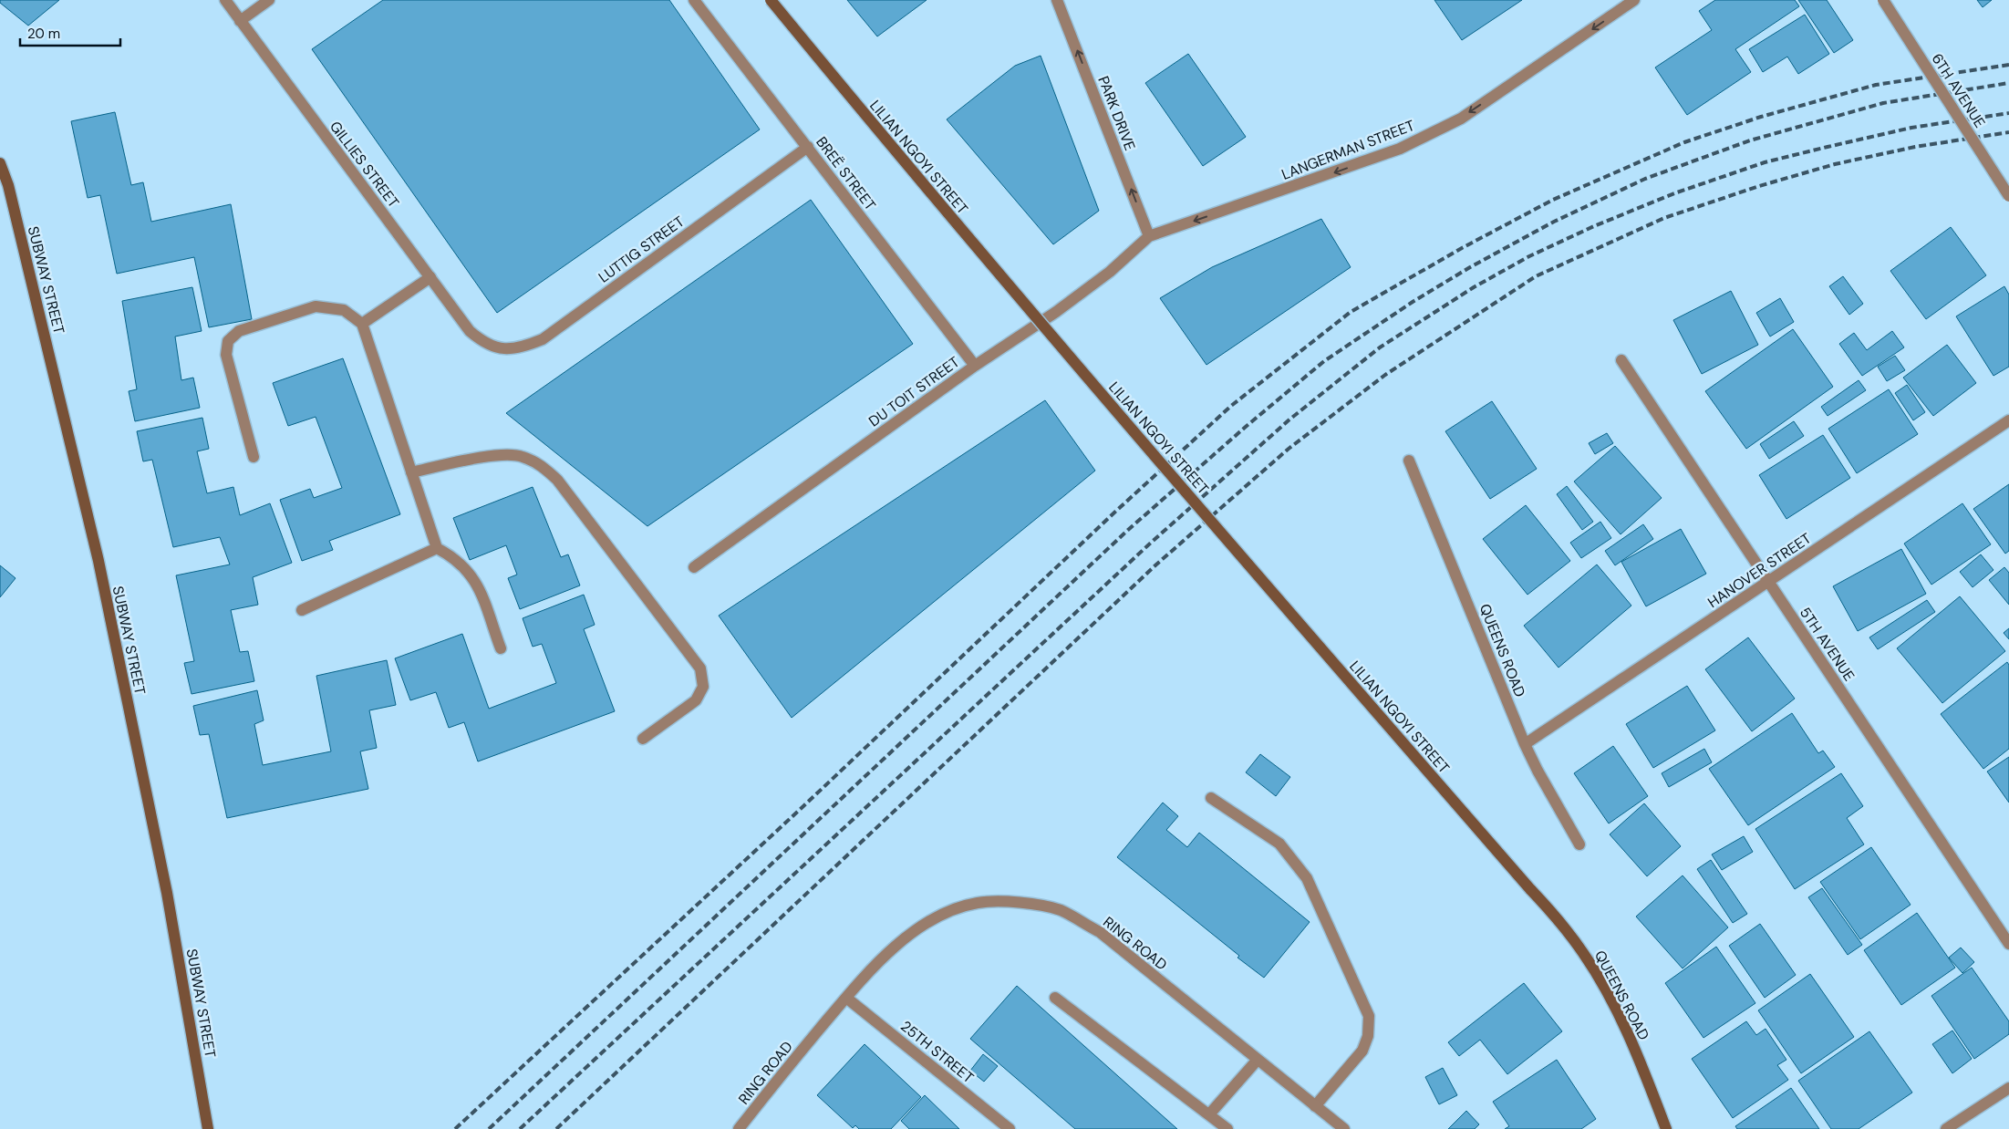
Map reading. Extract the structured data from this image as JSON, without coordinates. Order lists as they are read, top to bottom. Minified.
{"streets":{"street":["6TH AVENUE","PARK DRIVE","LANGERMAN STREET","LILIAN NGOYI STREET","GILLIES STREET","BREË STREET","LUTTIG STREET","SUBWAY STREET","DU TOIT STREET","HANOVER STREET","5TH AVENUE","QUEENS ROAD","RING ROAD","25TH STREET"]},"crossings":[["PARK DRIVE","LANGERMAN STREET"],["PARK DRIVE","DU TOIT STREET"],["LANGERMAN STREET","DU TOIT STREET"],["LILIAN NGOYI STREET","QUEENS ROAD"],["GILLIES STREET","LUTTIG STREET"],["BREË STREET","LUTTIG STREET"],["BREË STREET","DU TOIT STREET"],["HANOVER STREET","5TH AVENUE"],["HANOVER STREET","QUEENS ROAD"],["RING ROAD","25TH STREET"]],"one_way":["PARK DRIVE","LANGERMAN STREET"],"scale_bar":"20 m"}
